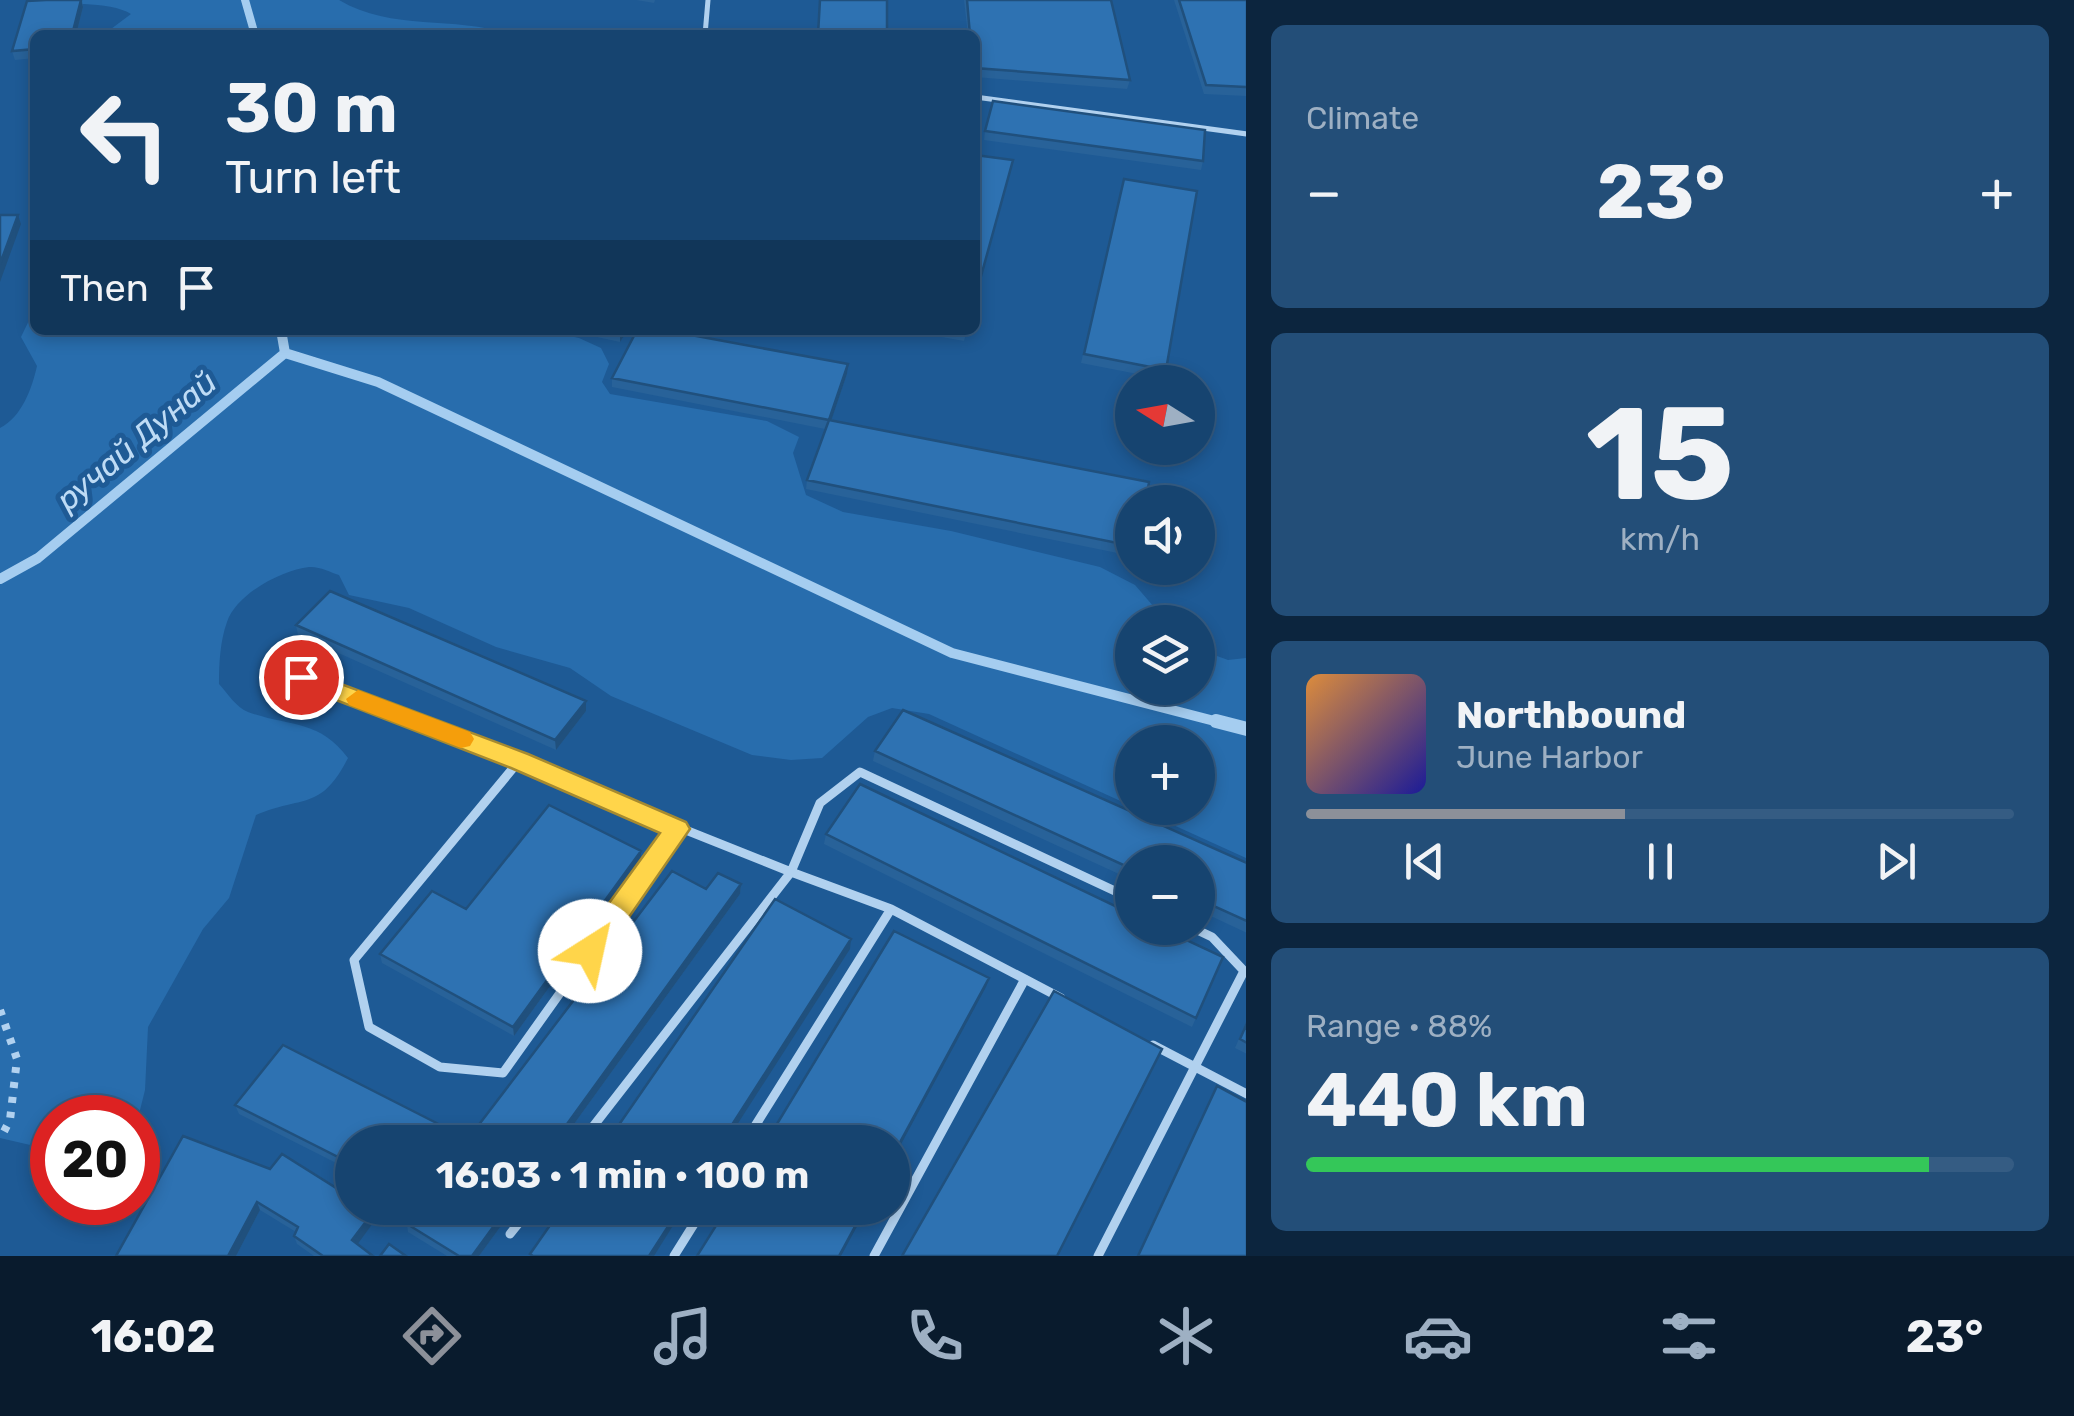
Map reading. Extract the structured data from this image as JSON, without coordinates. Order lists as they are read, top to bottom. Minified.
{"water":["ручай Дунай"],"north":"left","page":{"tile":["Climate",["15","km/h"],["Range · 88%","440 km"]],"turn":["30 m","Turn left"],"heat":["−","23°","+"],"then":"Then","map_buttons":["+","−"],"song":["Northbound","June Harbor"],"limit":"20","trip":"16:03 · 1 min · 100 m","tabs":["16:02","23°"]}}
